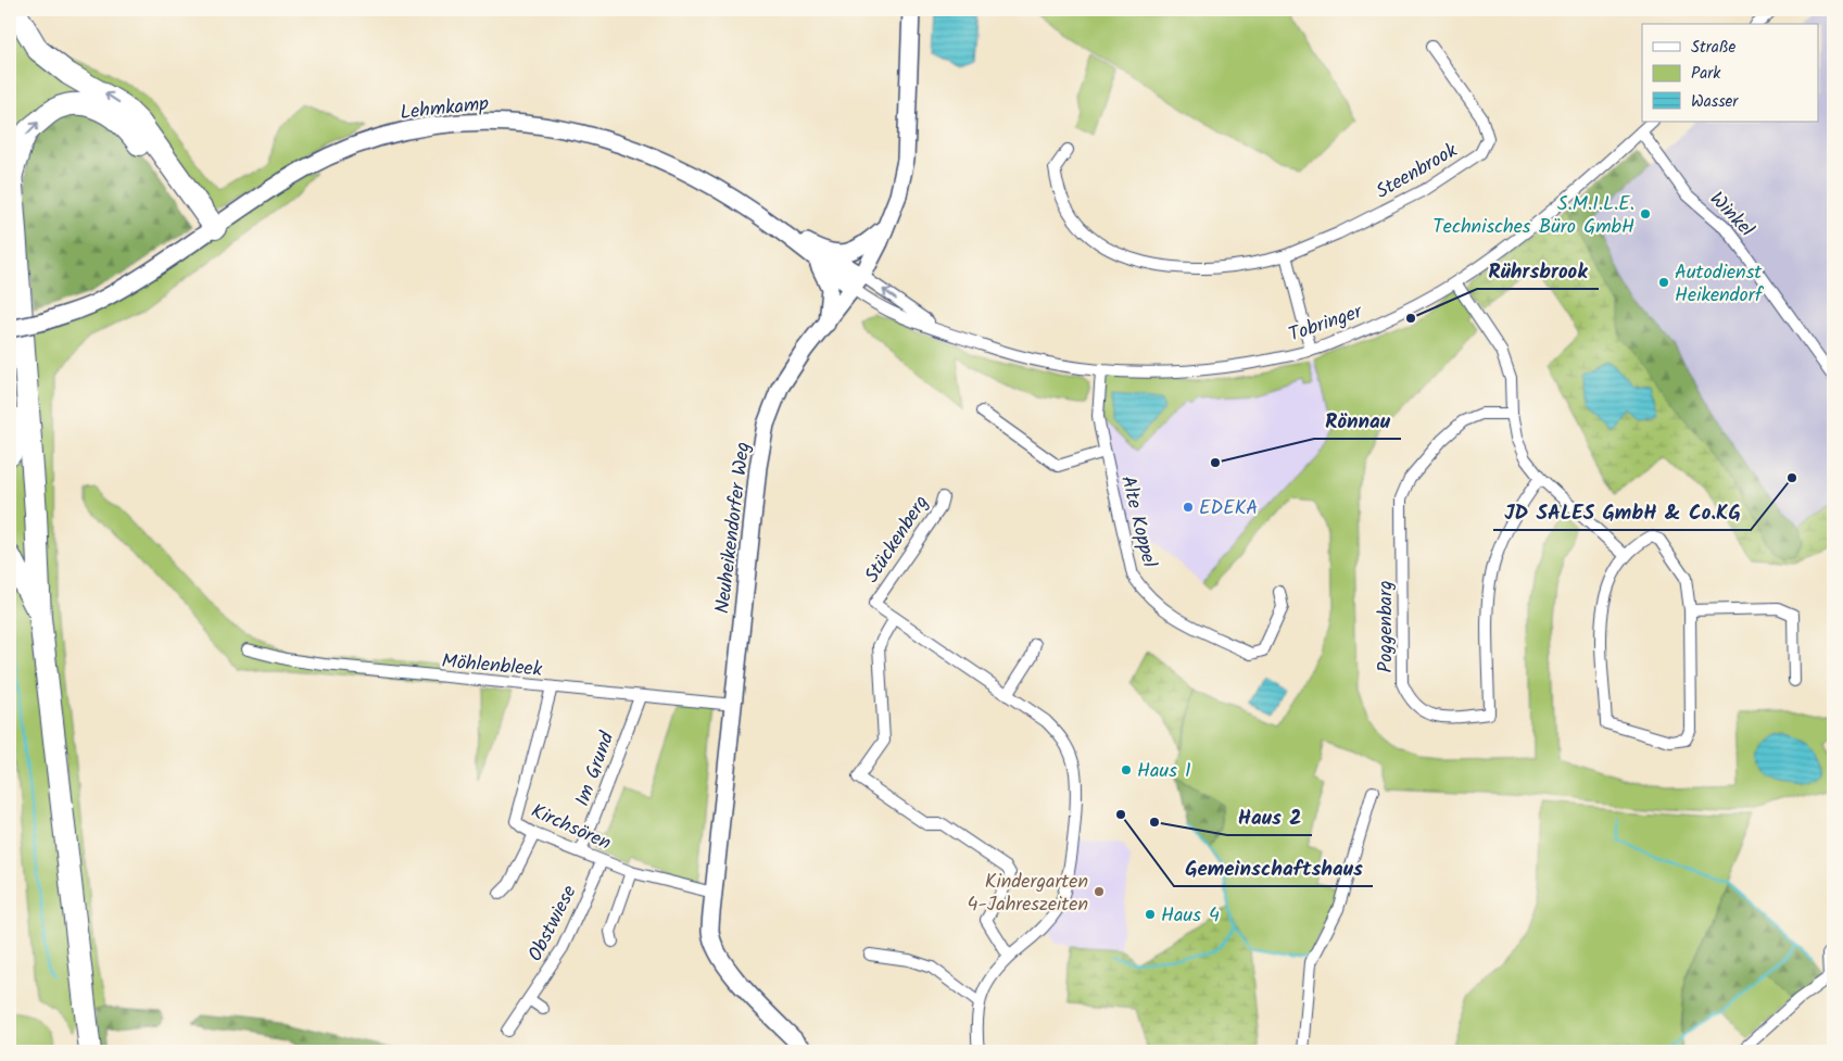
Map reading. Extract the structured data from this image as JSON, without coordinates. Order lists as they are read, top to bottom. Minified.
{"streets":{"street":["Lehmkamp","Steenbrook","Winkel","Tobringer","Alte Koppel","Neuheikendorfer Weg","Stückenberg","Poggenbarg","Möhlenbleek","Im Grund","Kirchsören","Obstwiese"]},"crossings":[["Winkel","Tobringer"],["Tobringer","Alte Koppel"],["Tobringer","Neuheikendorfer Weg"],["Neuheikendorfer Weg","Möhlenbleek"],["Neuheikendorfer Weg","Kirchsören"],["Möhlenbleek","Im Grund"],["Möhlenbleek","Kirchsören"],["Im Grund","Kirchsören"],["Kirchsören","Obstwiese"]],"places":["S.M.I.L.E. Technisches Büro GmbH","Autodienst Heikendorf","Rührsbrook","Rönnau","JD SALES GmbH & Co.KG","EDEKA","Haus 1","Gemeinschaftshaus","Haus 2","Kindergarten 4-Jahreszeiten","Haus 4"],"legend":["Straße","Park","Wasser"]}
